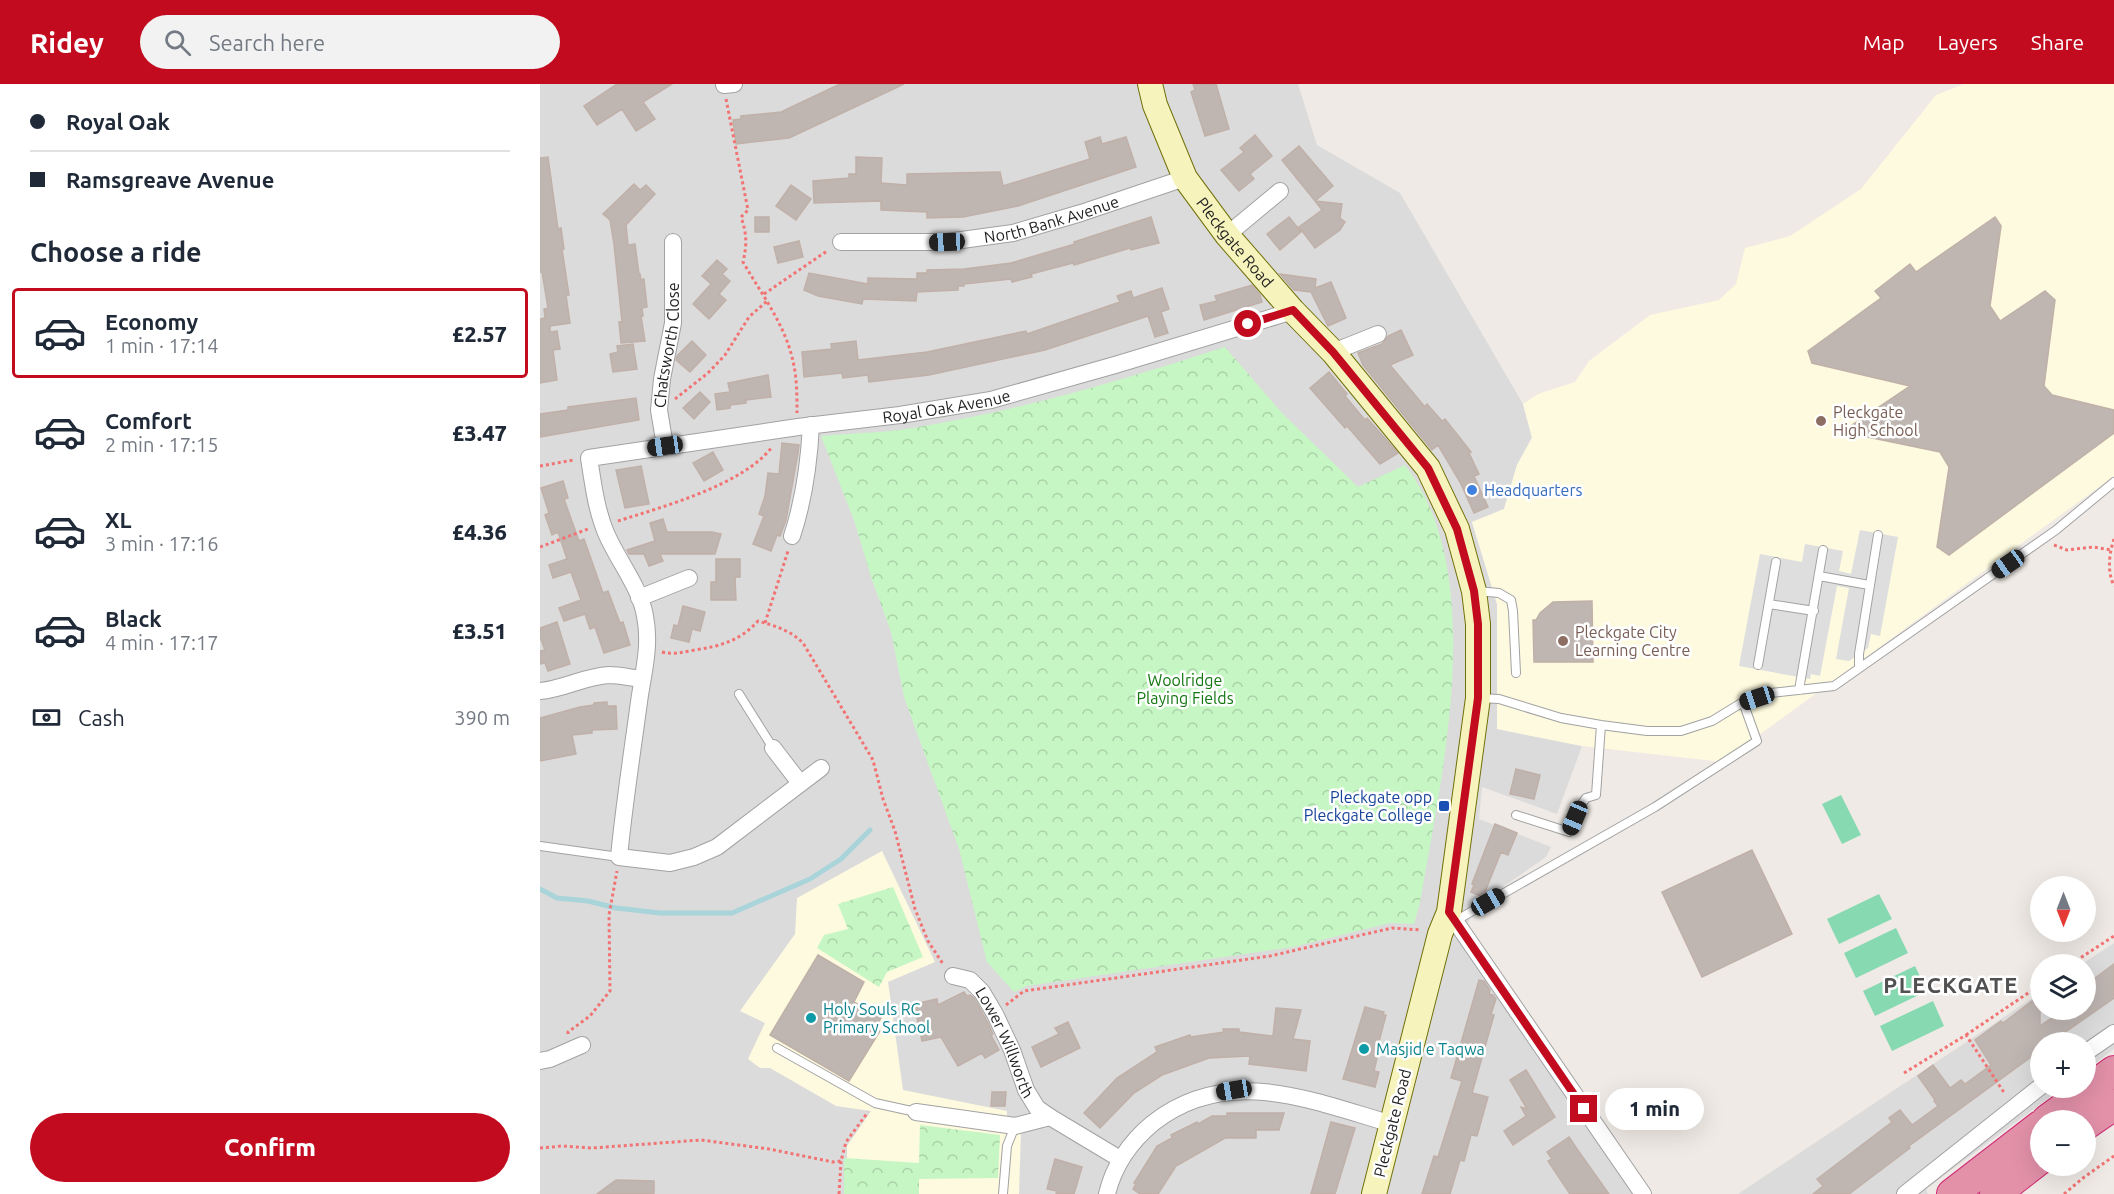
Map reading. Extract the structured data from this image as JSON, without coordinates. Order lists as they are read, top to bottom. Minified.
{"streets":{"main road":["Pleckgate Road"],"street":["North Bank Avenue","Chatsworth Close","Royal Oak Avenue","Lower Willworth"]},"crossings":[["North Bank Avenue","Pleckgate Road"],["Pleckgate Road","Royal Oak Avenue"],["Chatsworth Close","Royal Oak Avenue"]],"districts":["PLECKGATE"],"parks":["Woolridge Playing Fields"],"places":{"other":["Pleckgate High School","Headquarters","Pleckgate City Learning Centre","Holy Souls RC Primary School","Masjid e Taqwa"],"transit":["Pleckgate opp Pleckgate College"]},"north":"bottom","page":{"header":"Ridey","search":"Search here","nav":["Map","Layers","Share"],"banner":["Royal Oak","Ramsgreave Avenue"],"heading":"Choose a ride","list":[{"name":"Economy","note":"1 min · 17:14","value":"£2.57"},{"name":"Comfort","note":"2 min · 17:15","value":"£3.47"},{"name":"XL","note":"3 min · 17:16","value":"£4.36"},{"name":"Black","note":"4 min · 17:17","value":"£3.51"}],"pay":["Cash","390 m"],"map_buttons":["+","−"],"bubble":"1 min","buttons":"Confirm"}}
